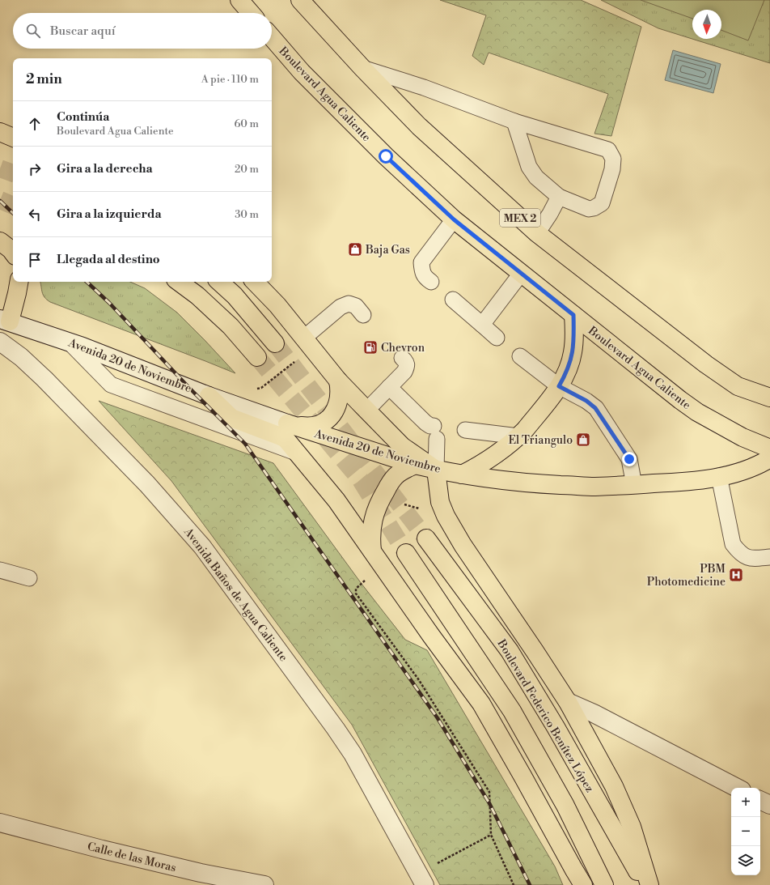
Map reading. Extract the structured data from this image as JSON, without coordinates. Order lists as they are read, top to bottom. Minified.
{"streets":{"main road":["Boulevard Agua Caliente","MEX 2","Avenida 20 de Noviembre","Boulevard Federico Benítez López"],"street":["Avenida Baños de Agua Caliente","Calle de las Moras"]},"places":{"shop":["Baja Gas","El Triangulo"],"fuel station":["Chevron"],"hospital":["PBM Photomedicine"]},"north":"bottom","page":{"search":"Buscar aquí","heading":["2 min","A pie · 110 m"],"list":[["Continúa","Boulevard Agua Caliente","60 m"],["Gira a la derecha","20 m"],["Gira a la izquierda","30 m"],"Llegada al destino"],"map_buttons":["+","−"]}}
